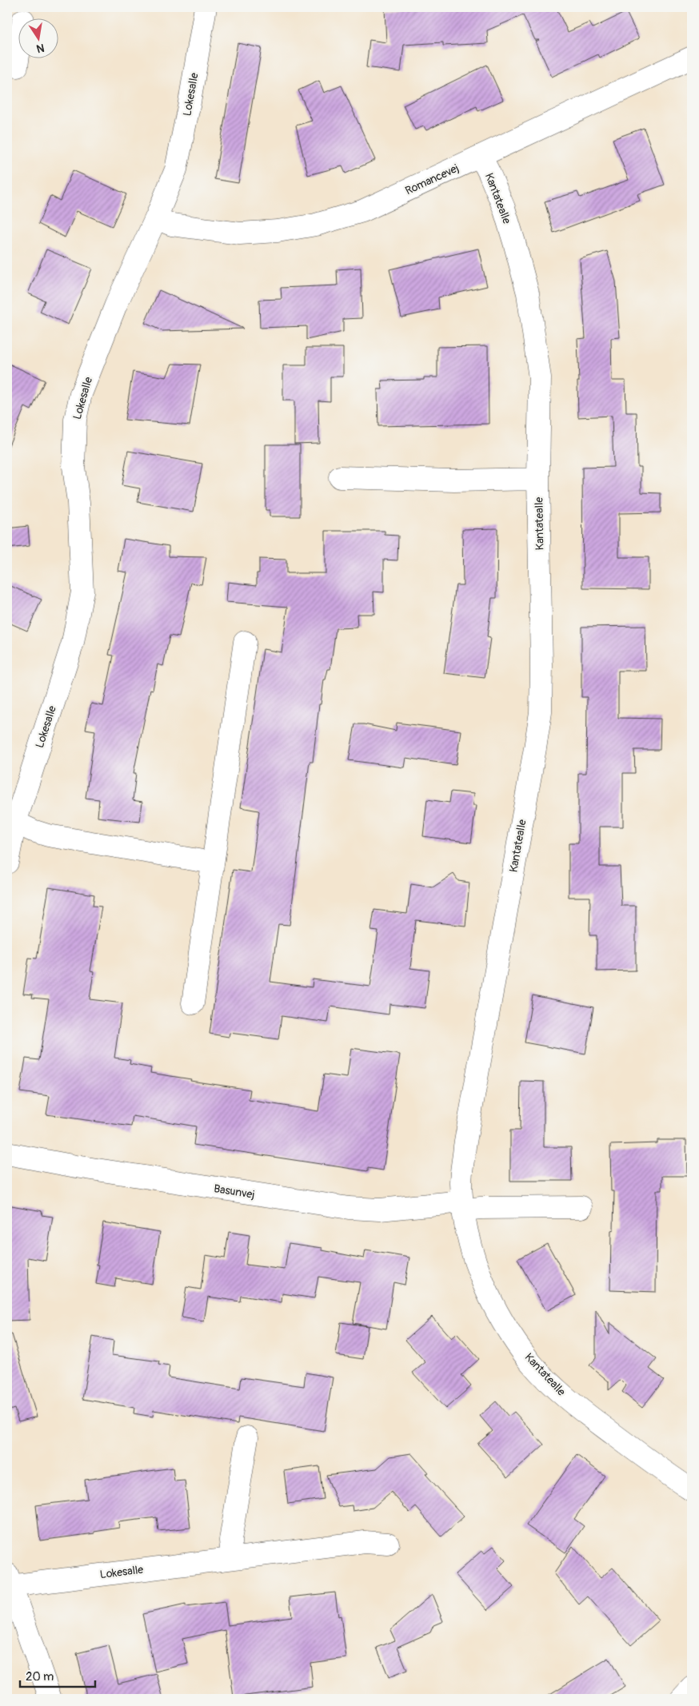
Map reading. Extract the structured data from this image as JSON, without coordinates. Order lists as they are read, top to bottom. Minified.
{"streets":{"street":["Lokesalle","Romancevej","Kantatealle","Basunvej"]},"crossings":[["Lokesalle","Romancevej"],["Romancevej","Kantatealle"],["Kantatealle","Basunvej"]],"scale_bar":"20 m","north":"bottom"}
